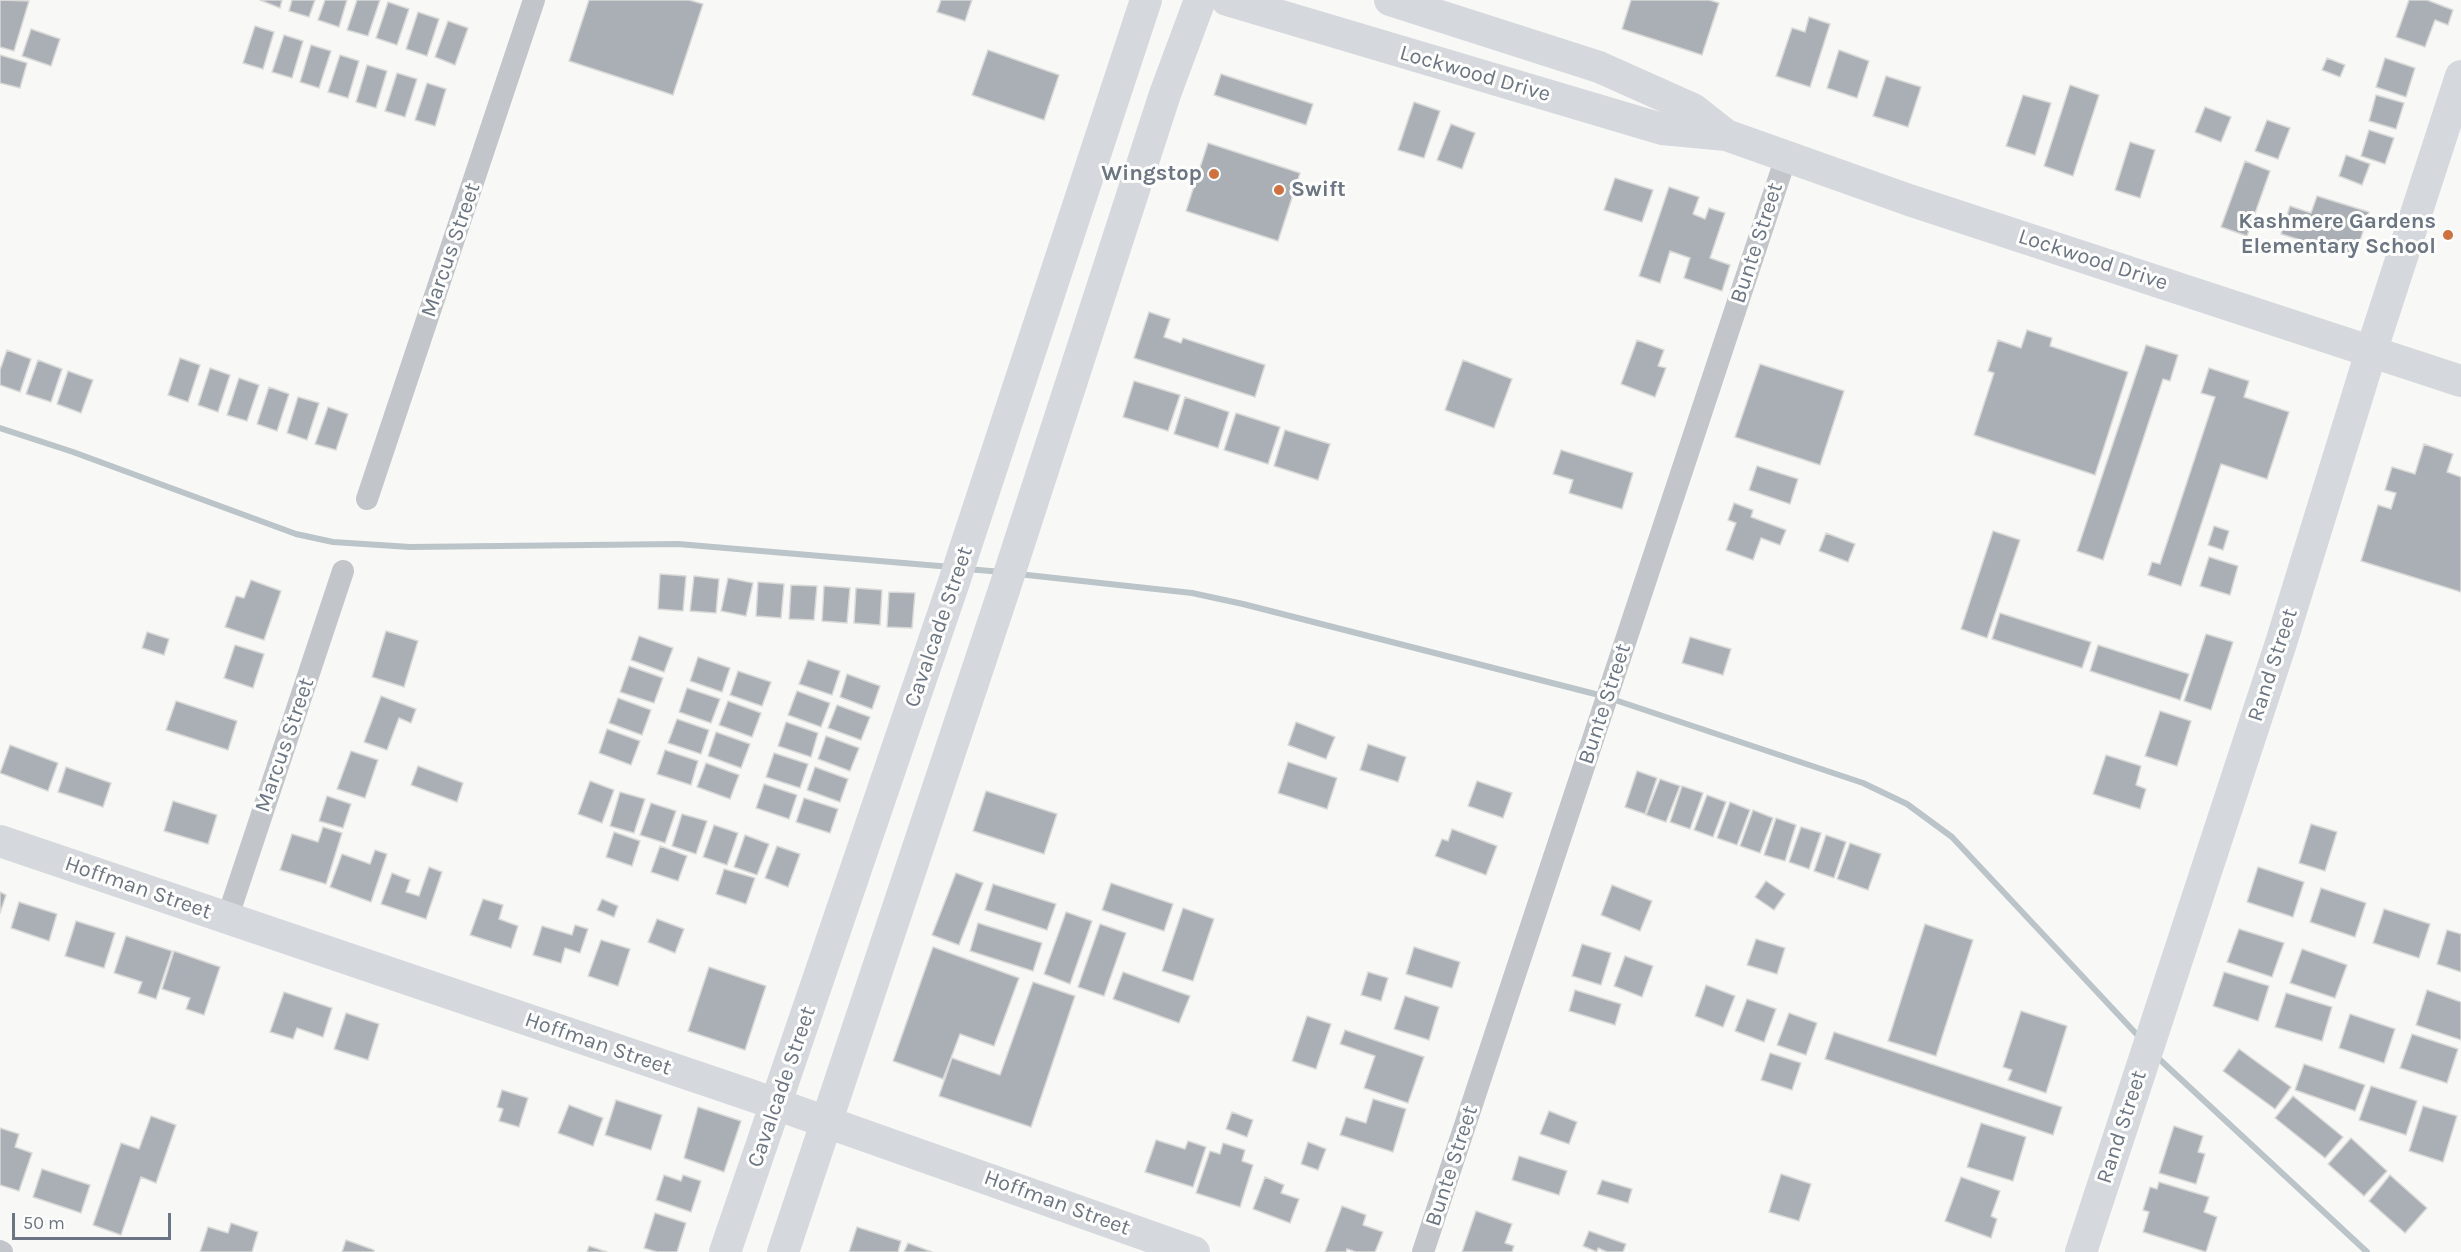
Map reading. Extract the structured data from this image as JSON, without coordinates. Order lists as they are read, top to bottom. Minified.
{"streets":{"main road":["Lockwood Drive","Cavalcade Street","Rand Street","Hoffman Street"],"street":["Bunte Street","Marcus Street"]},"crossings":[["Lockwood Drive","Bunte Street"],["Lockwood Drive","Rand Street"],["Marcus Street","Hoffman Street"],["Cavalcade Street","Hoffman Street"]],"places":["Wingstop","Swift","Kashmere Gardens Elementary School"],"scale_bar":"50 m"}
